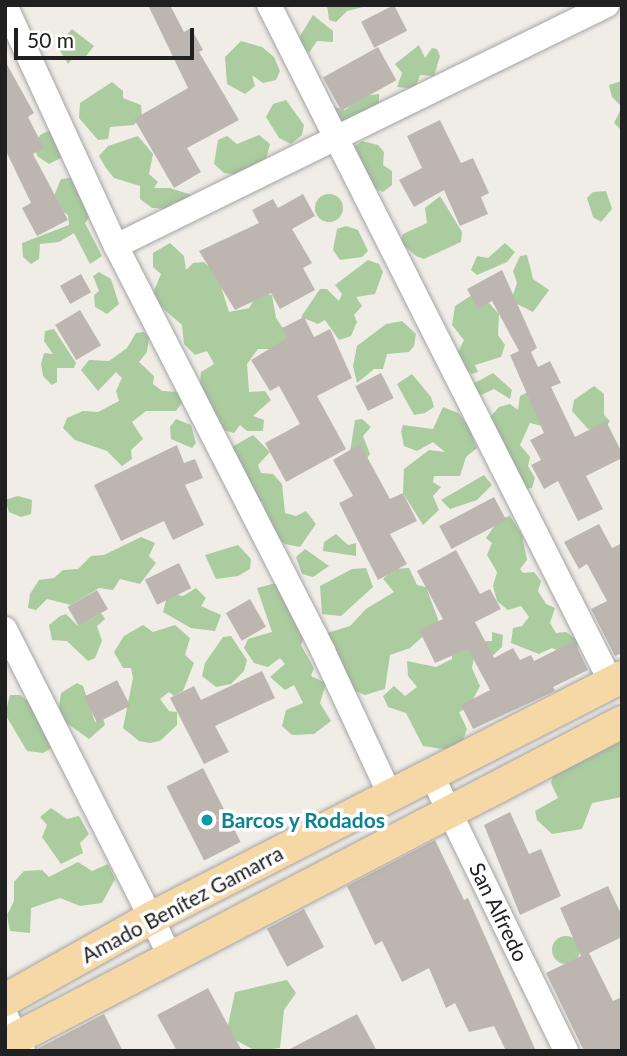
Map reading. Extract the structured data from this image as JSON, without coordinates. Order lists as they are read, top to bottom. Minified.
{"streets":{"main road":["Amado Benítez Gamarra"],"street":["San Alfredo"]},"crossings":[["Amado Benítez Gamarra","San Alfredo"]],"places":["Barcos y Rodados"],"scale_bar":"50 m"}
